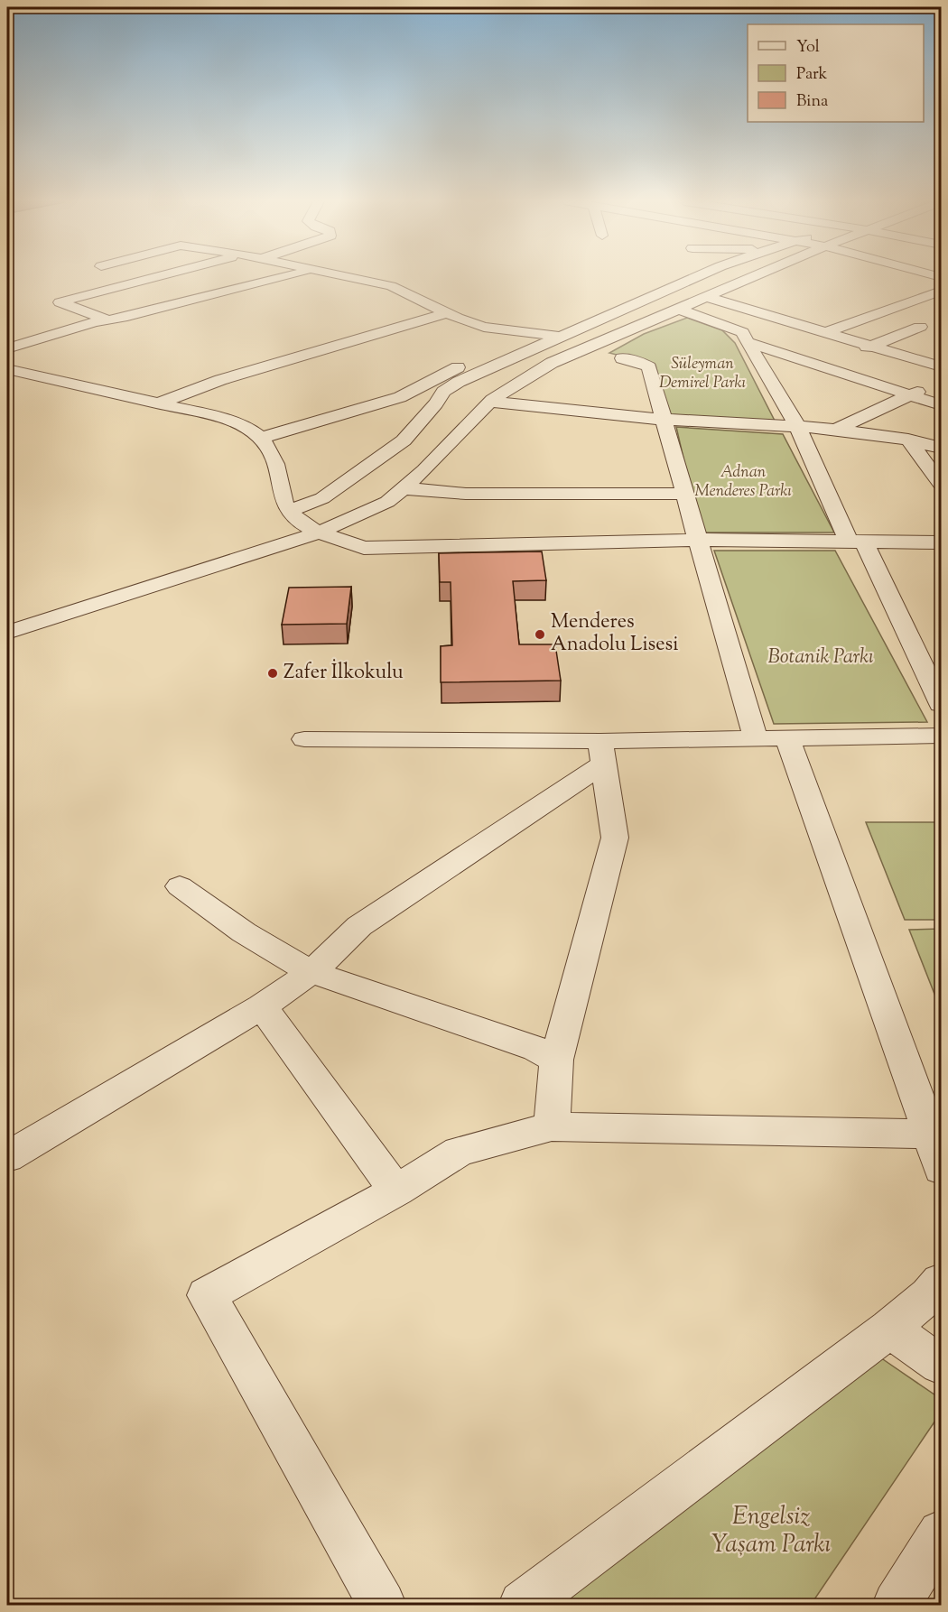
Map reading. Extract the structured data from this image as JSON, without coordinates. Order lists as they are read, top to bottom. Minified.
{"parks":["Süleyman Demirel Parkı","Adnan Menderes Parkı","Botanik Parkı","Engelsiz Yaşam Parkı"],"places":["Menderes Anadolu Lisesi","Zafer İlkokulu"],"legend":["Yol","Park","Bina"]}
